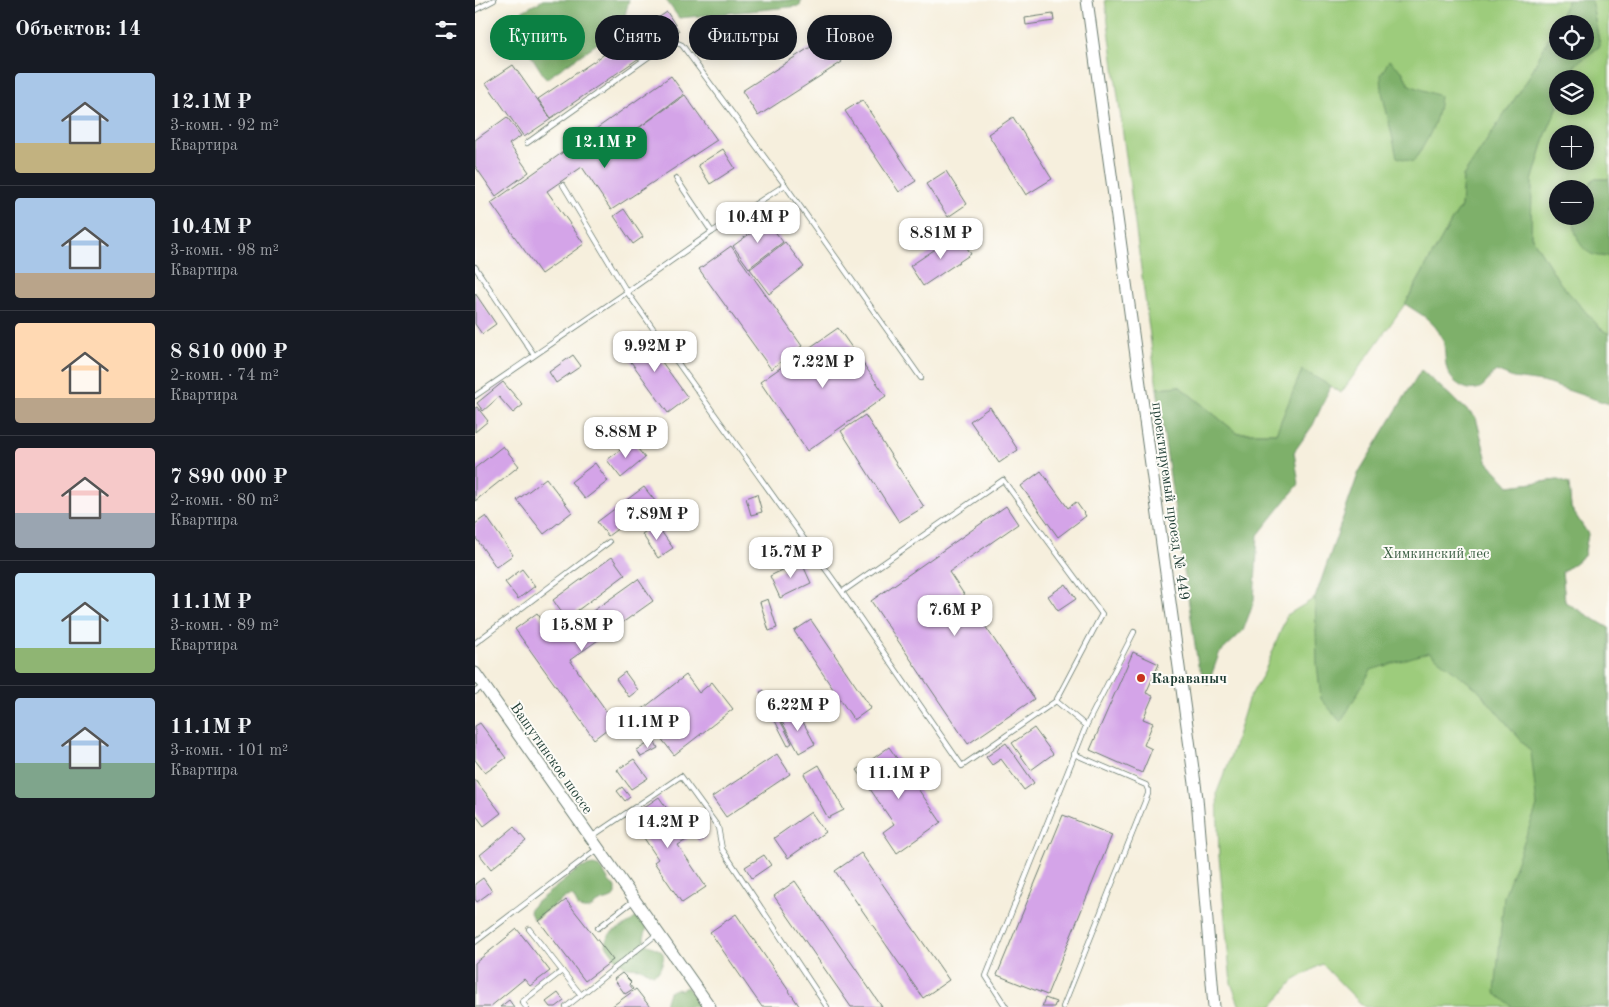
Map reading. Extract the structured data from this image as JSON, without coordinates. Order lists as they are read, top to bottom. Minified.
{"streets":{"street":["проектируемый проезд № 449","Вашутинское шоссе"]},"parks":["Химкинский лес"],"places":["Караваныч"],"page":{"heading":"Объектов: 14","map_buttons":["+","−"],"chip":["Купить","Снять","Фильтры","Новое"],"list":[{"name":"12.1M ₽","note":"3-комн. · 92 m² · Квартира"},{"name":"10.4M ₽","note":"3-комн. · 98 m² · Квартира"},{"name":"8 810 000 ₽","note":"2-комн. · 74 m² · Квартира"},{"name":"7 890 000 ₽","note":"2-комн. · 80 m² · Квартира"},{"name":"11.1M ₽","note":"3-комн. · 89 m² · Квартира"},{"name":"11.1M ₽","note":"3-комн. · 101 m² · Квартира"}],"price":["12.1M ₽","10.4M ₽","8.81M ₽","9.92M ₽","7.22M ₽","8.88M ₽","7.89M ₽","15.7M ₽","7.6M ₽","15.8M ₽","6.22M ₽","11.1M ₽","11.1M ₽","14.2M ₽"]}}
